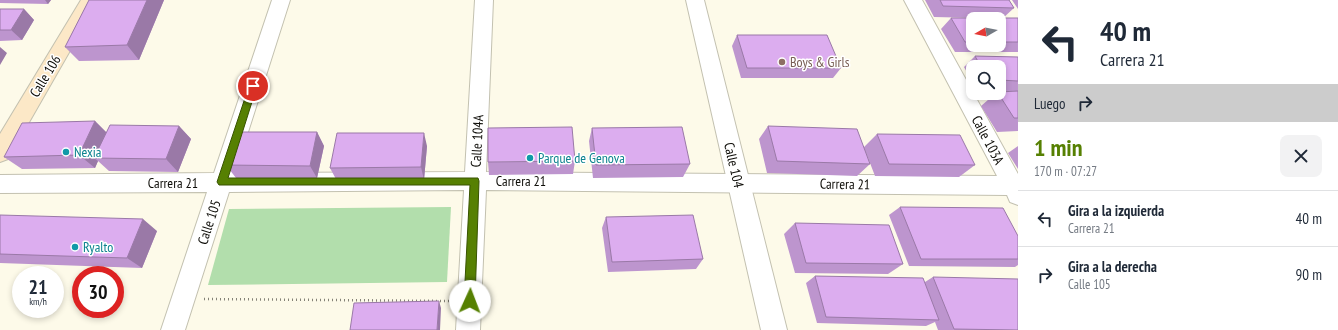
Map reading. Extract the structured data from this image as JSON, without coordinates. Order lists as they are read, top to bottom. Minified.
{"streets":{"main road":["Calle 106"],"street":["Calle 103A","Calle 104A","Calle 104","Carrera 21","Calle 105"]},"crossings":[["Calle 103A","Carrera 21"],["Calle 104A","Carrera 21"],["Calle 104","Carrera 21"],["Carrera 21","Calle 105"]],"places":["Boys & Girls","Nexia","Parque de Genova","Ryalto"],"north":"left","page":{"turn":["40 m","Carrera 21"],"then":"Luego","heading":["1 min","170 m · 07:27"],"list":[{"name":"Gira a la izquierda","note":"Carrera 21","value":"40 m"},{"name":"Gira a la derecha","note":"Calle 105","value":"90 m"}],"speed":"21 km/h","limit":"30"}}
